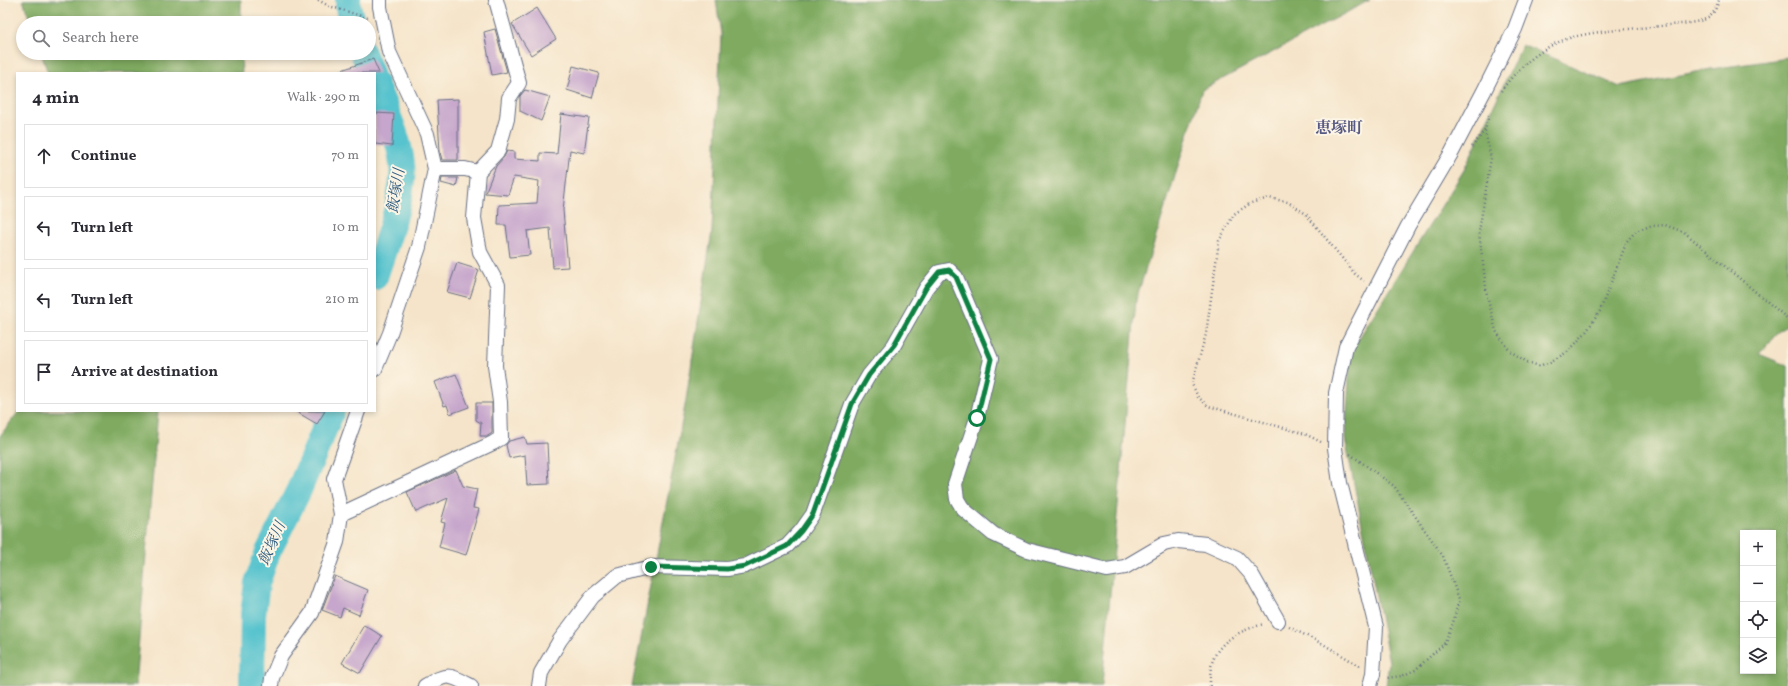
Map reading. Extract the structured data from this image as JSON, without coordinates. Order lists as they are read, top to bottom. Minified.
{"districts":["恵塚町"],"water":["飯塚川"],"page":{"search":"Search here","heading":["4 min","Walk · 290 m"],"list":[["Continue","70 m"],["Turn left","10 m"],["Turn left","210 m"],"Arrive at destination"],"map_buttons":["+","−"]}}
